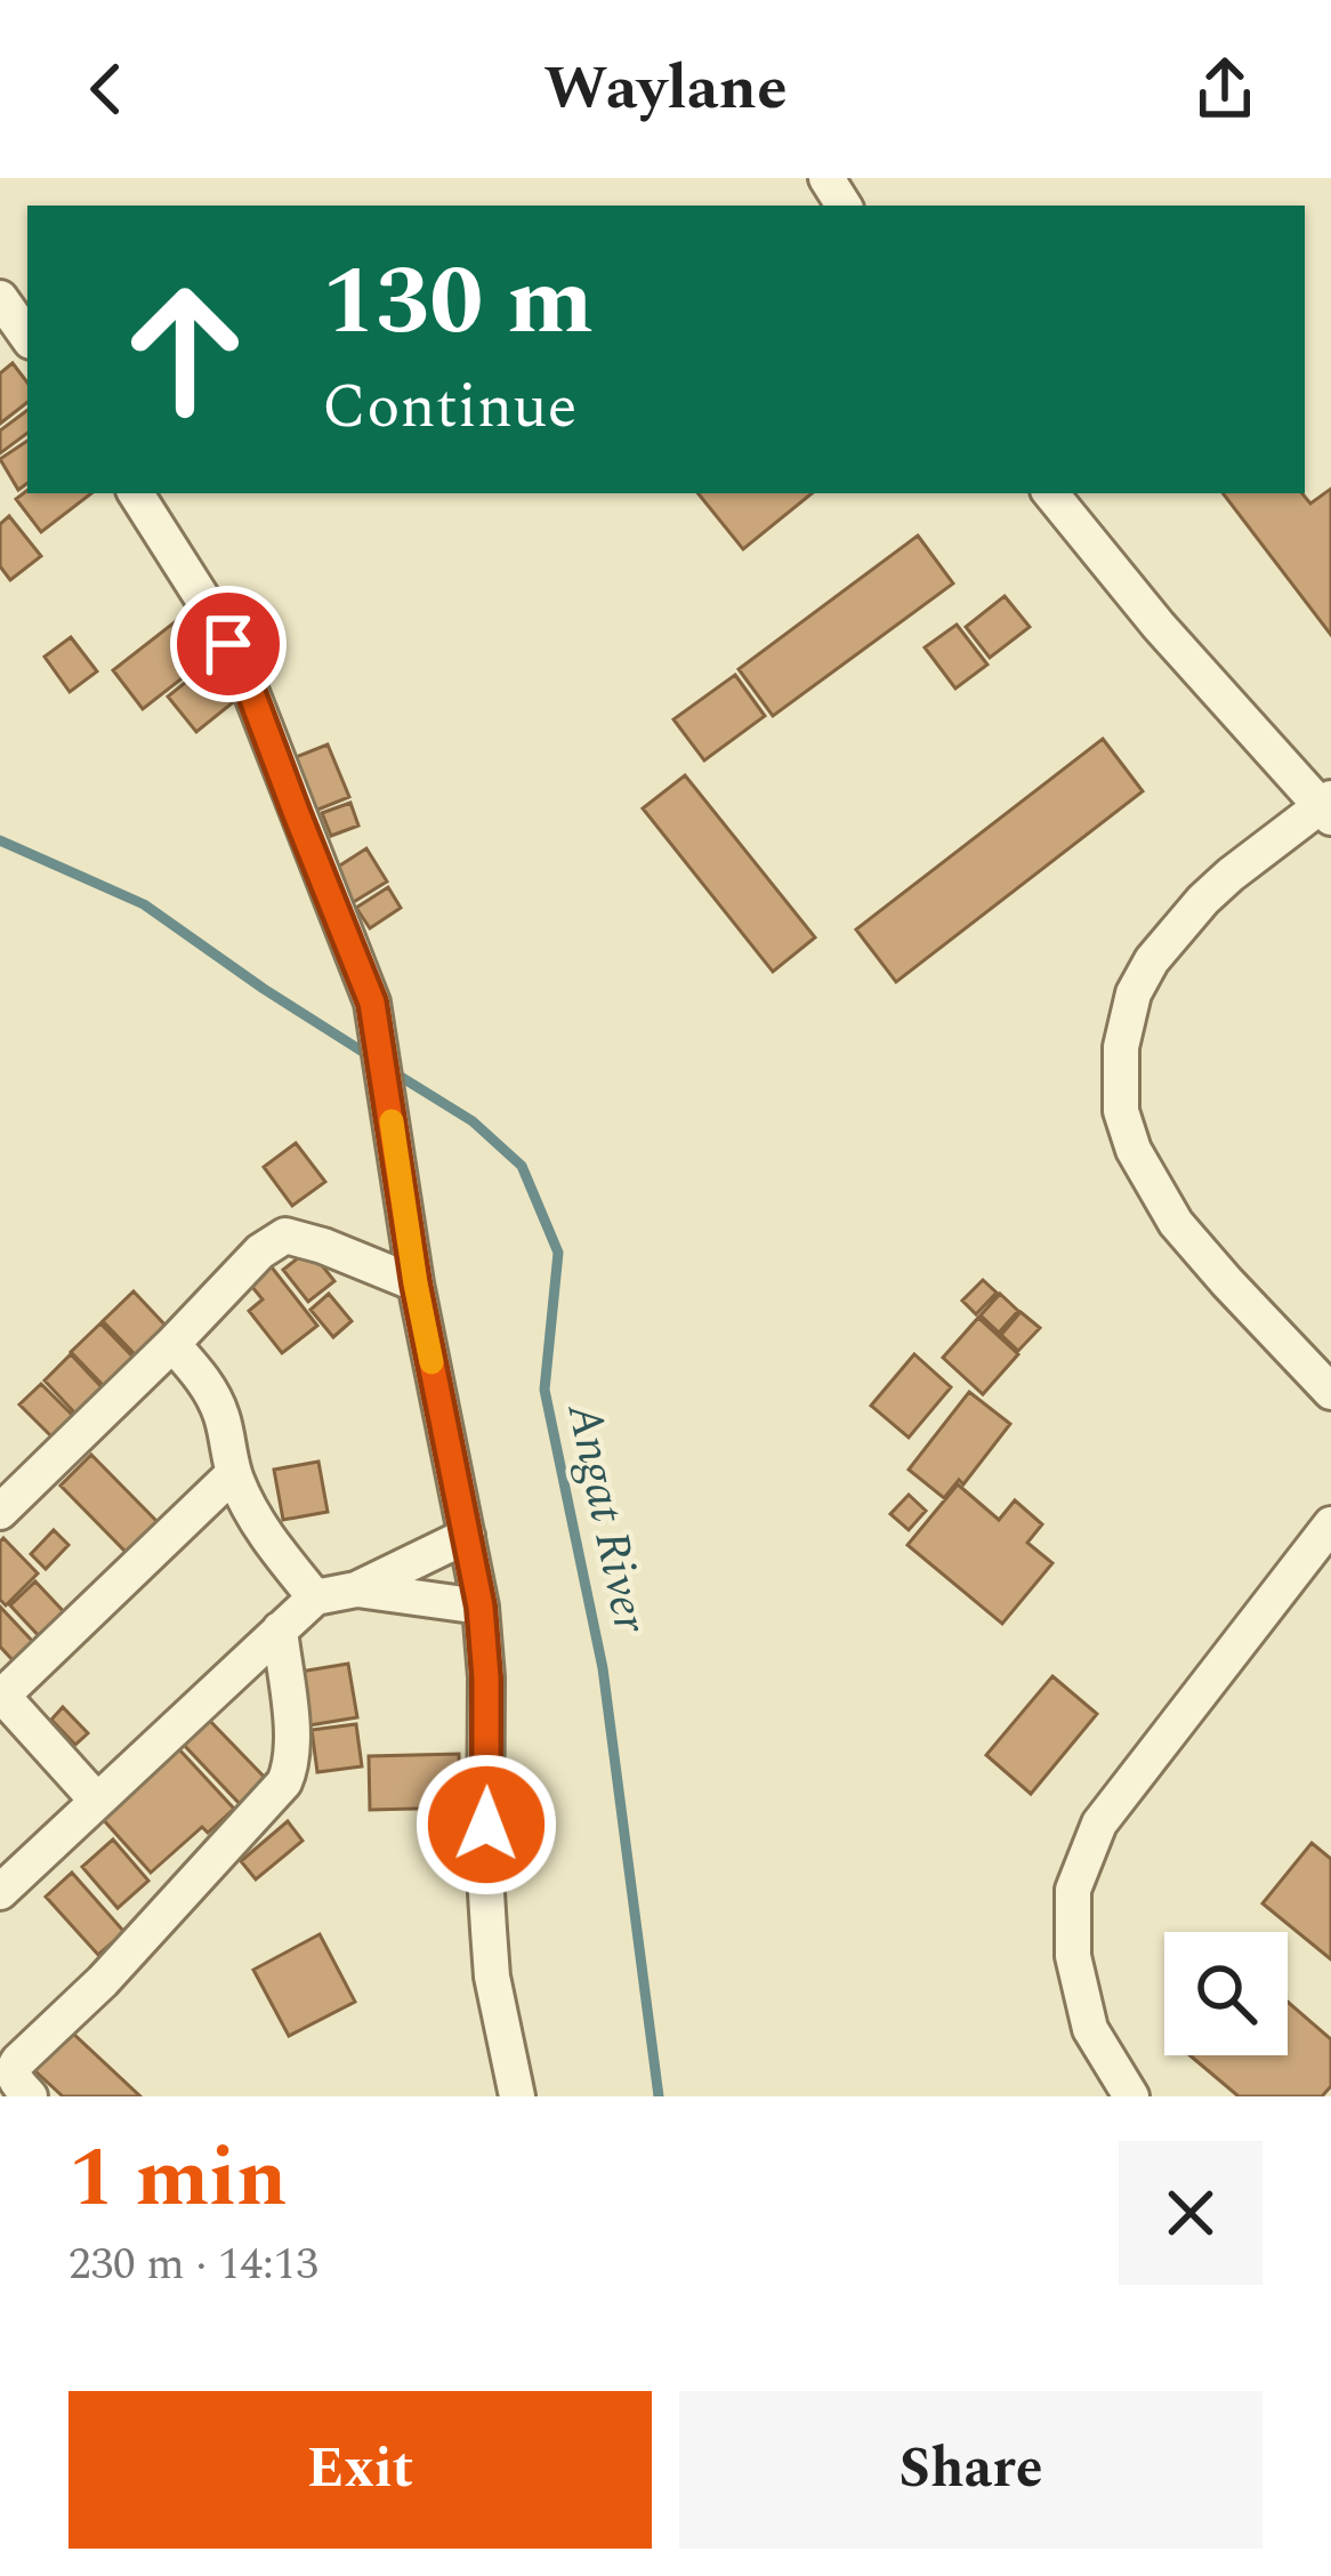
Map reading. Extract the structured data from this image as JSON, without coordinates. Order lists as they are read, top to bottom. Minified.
{"water":["Angat River"],"page":{"header":"Waylane","turn":["130 m","Continue"],"heading":["1 min","230 m · 14:13"],"buttons":["Exit","Share"]}}
